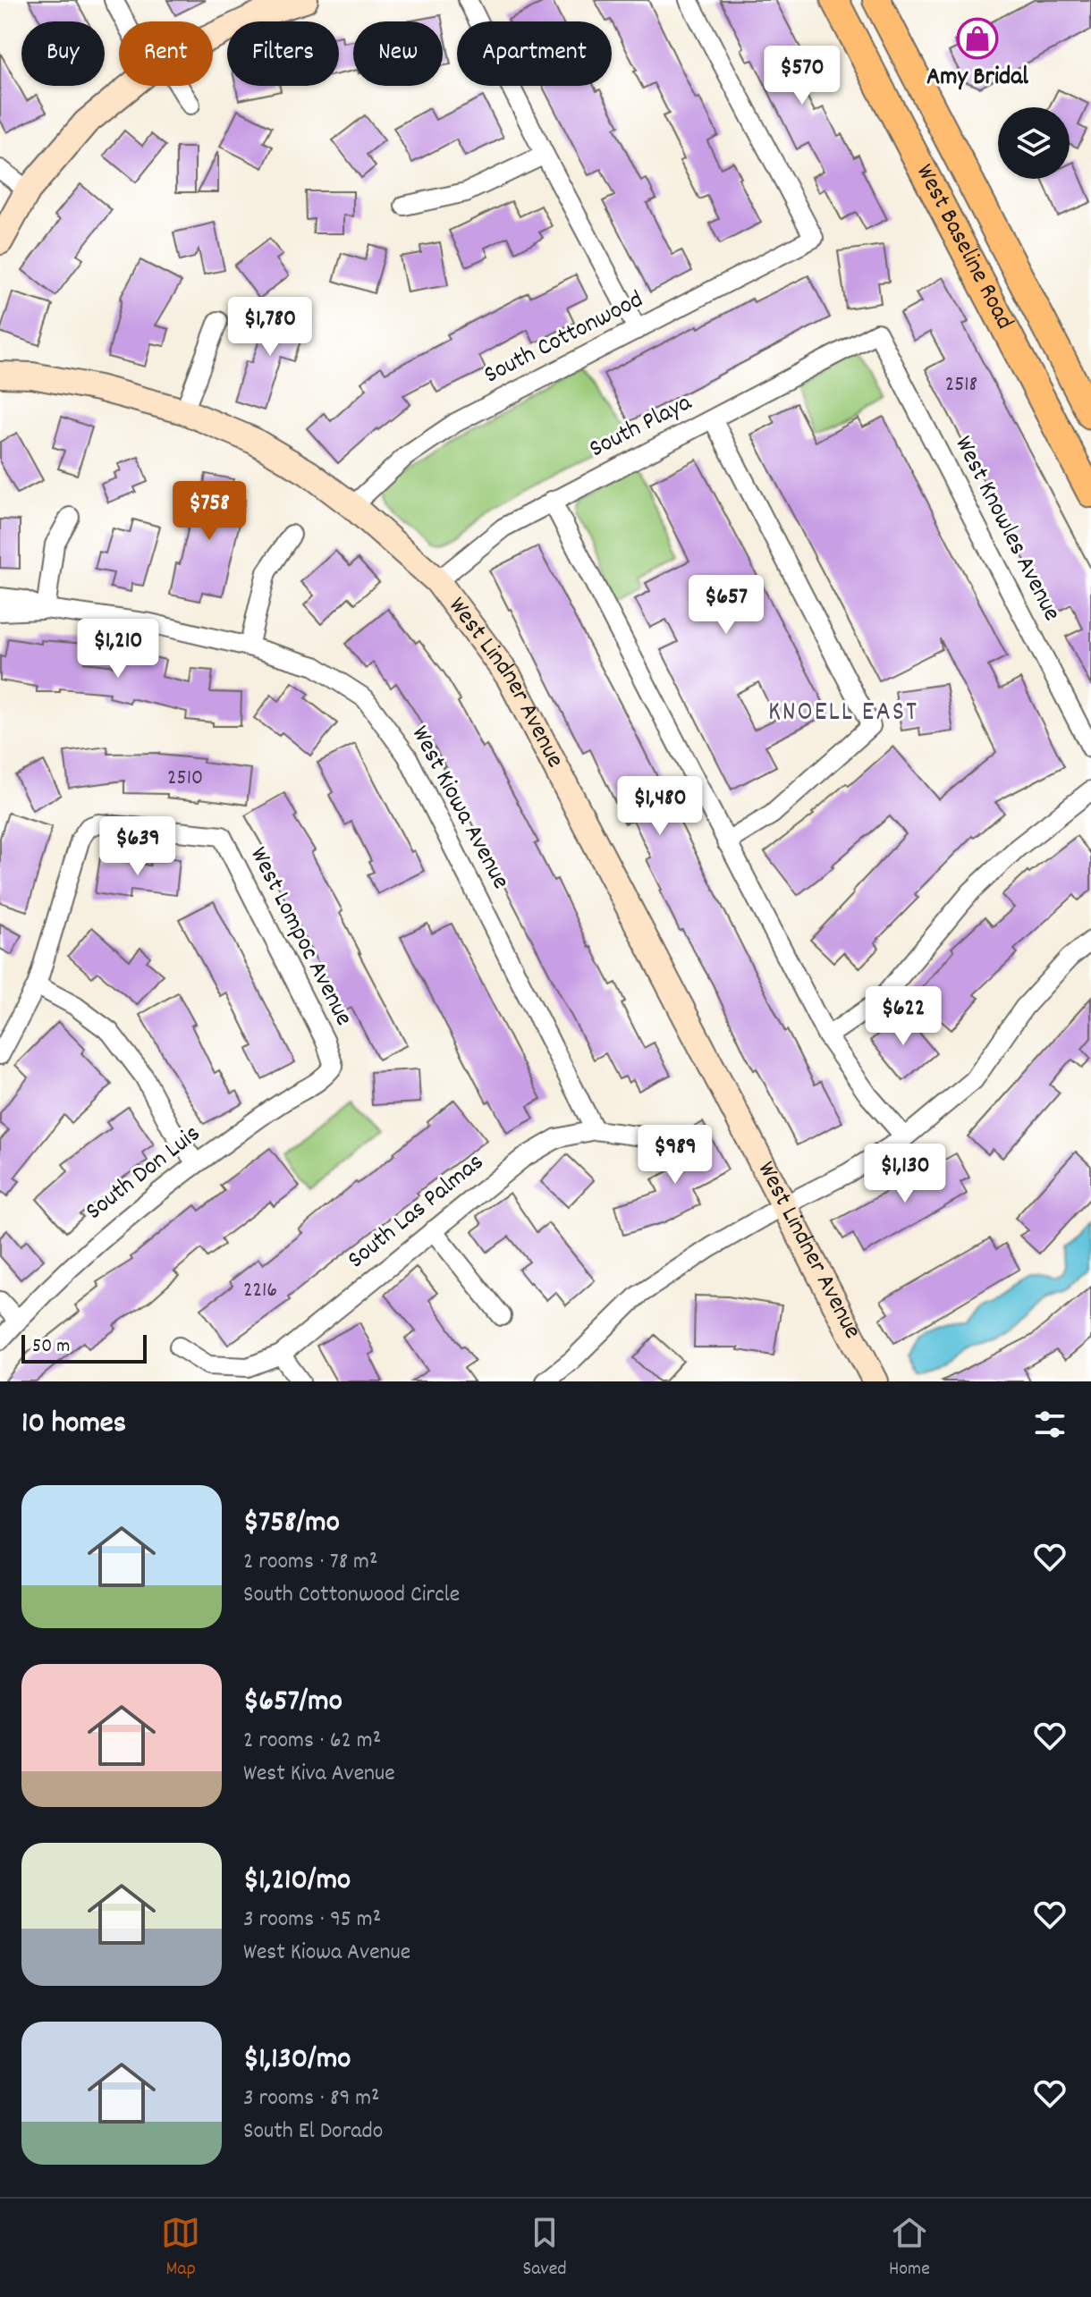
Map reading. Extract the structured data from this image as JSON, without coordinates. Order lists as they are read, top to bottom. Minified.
{"streets":{"main road":["West Baseline Road"],"street":["South Cottonwood","South Playa","West Knowles Avenue","West Lindner Avenue","West Kiowa Avenue","West Lompoc Avenue","South Don Luis","South Las Palmas"]},"crossings":[["South Cottonwood","West Lindner Avenue"],["South Playa","West Knowles Avenue"],["South Playa","West Lindner Avenue"],["West Kiowa Avenue","South Las Palmas"],["West Lompoc Avenue","South Don Luis"]],"districts":["KNOELL EAST"],"places":{"shop":["Amy Bridal"]},"house_numbers":["2518","2510","2216"],"scale_bar":"50 m","page":{"chip":["Buy","Rent","Filters","New","Apartment"],"price":["$570","$1,780","$758","$657","$1,210","$1,480","$639","$622","$989","$1,130"],"scale":"50 m","heading":"10 homes","list":[{"name":"$758/mo","note":"2 rooms · 78 m² · South Cottonwood Circle"},{"name":"$657/mo","note":"2 rooms · 62 m² · West Kiva Avenue"},{"name":"$1,210/mo","note":"3 rooms · 95 m² · West Kiowa Avenue"},{"name":"$1,130/mo","note":"3 rooms · 89 m² · South El Dorado"}],"tabs":["Map","Saved","Home"]}}
